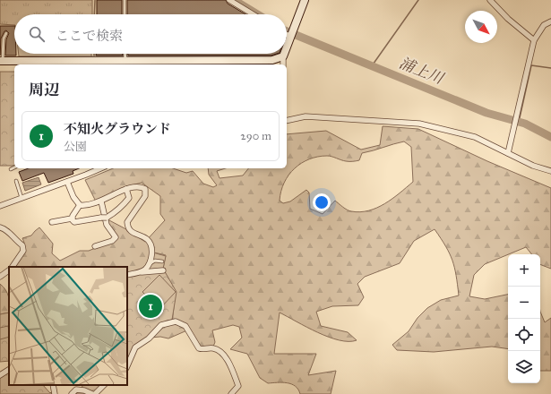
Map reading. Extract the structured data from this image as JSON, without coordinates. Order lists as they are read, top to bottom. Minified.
{"water":["浦上川"],"north":"bottom right","page":{"search":"ここで検索","heading":"周辺","list":[{"mark":"1","name":"不知火グラウンド","note":"公園","value":"290 m"}],"map_buttons":["+","−"],"pins":"1"}}
